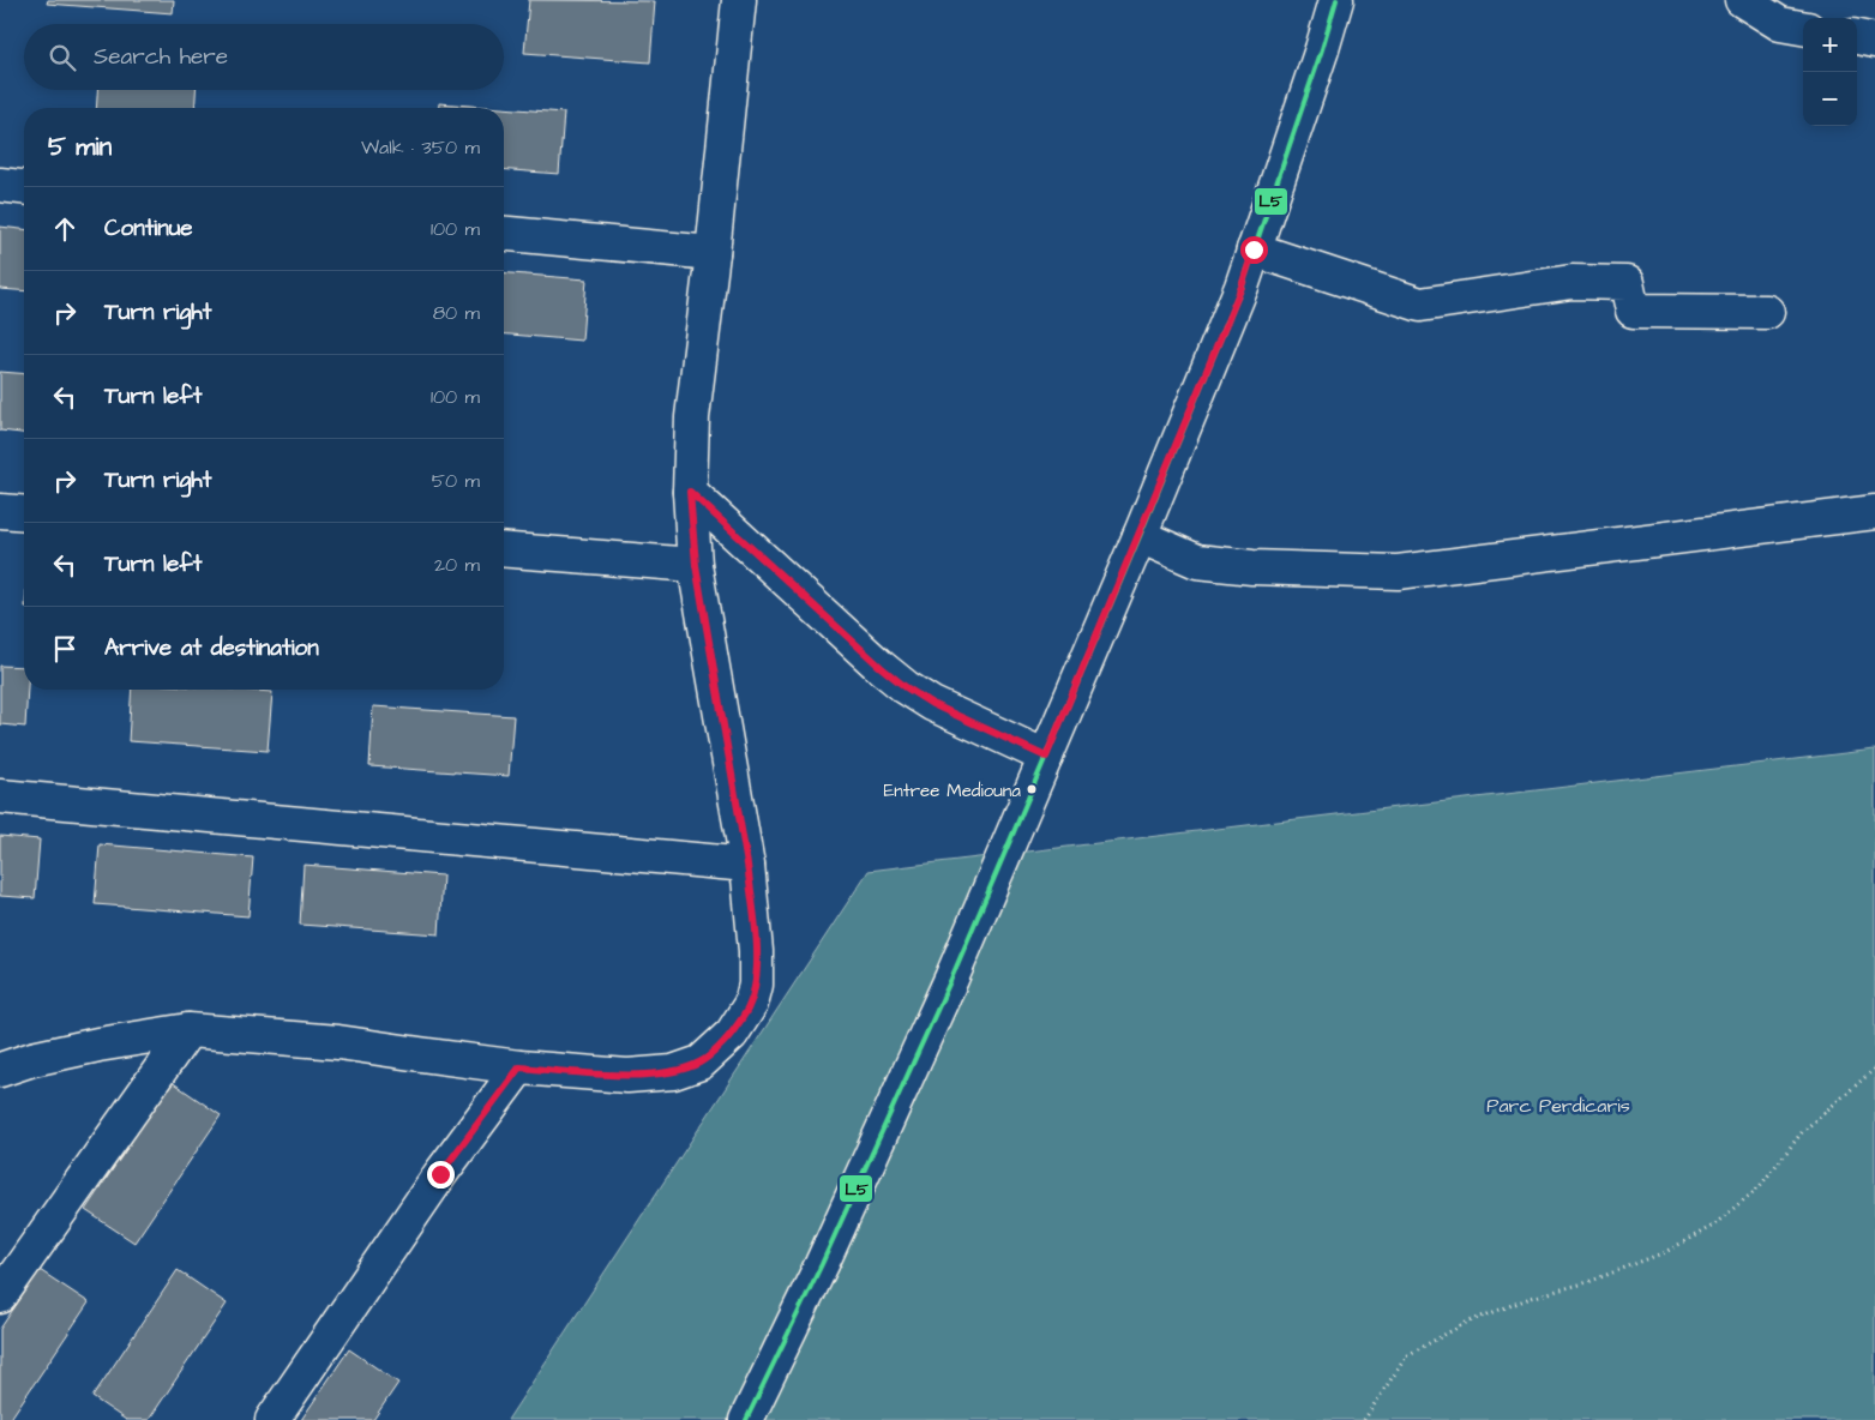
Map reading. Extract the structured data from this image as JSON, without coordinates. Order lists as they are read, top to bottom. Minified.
{"parks":["Parc Perdicaris"],"places":["Entree Mediouna"],"lines":["transit line L5"],"page":{"map_buttons":["+","−"],"search":"Search here","heading":["5 min","Walk · 350 m"],"list":[["Continue","100 m"],["Turn right","80 m"],["Turn left","100 m"],["Turn right","50 m"],["Turn left","20 m"],"Arrive at destination"]}}
